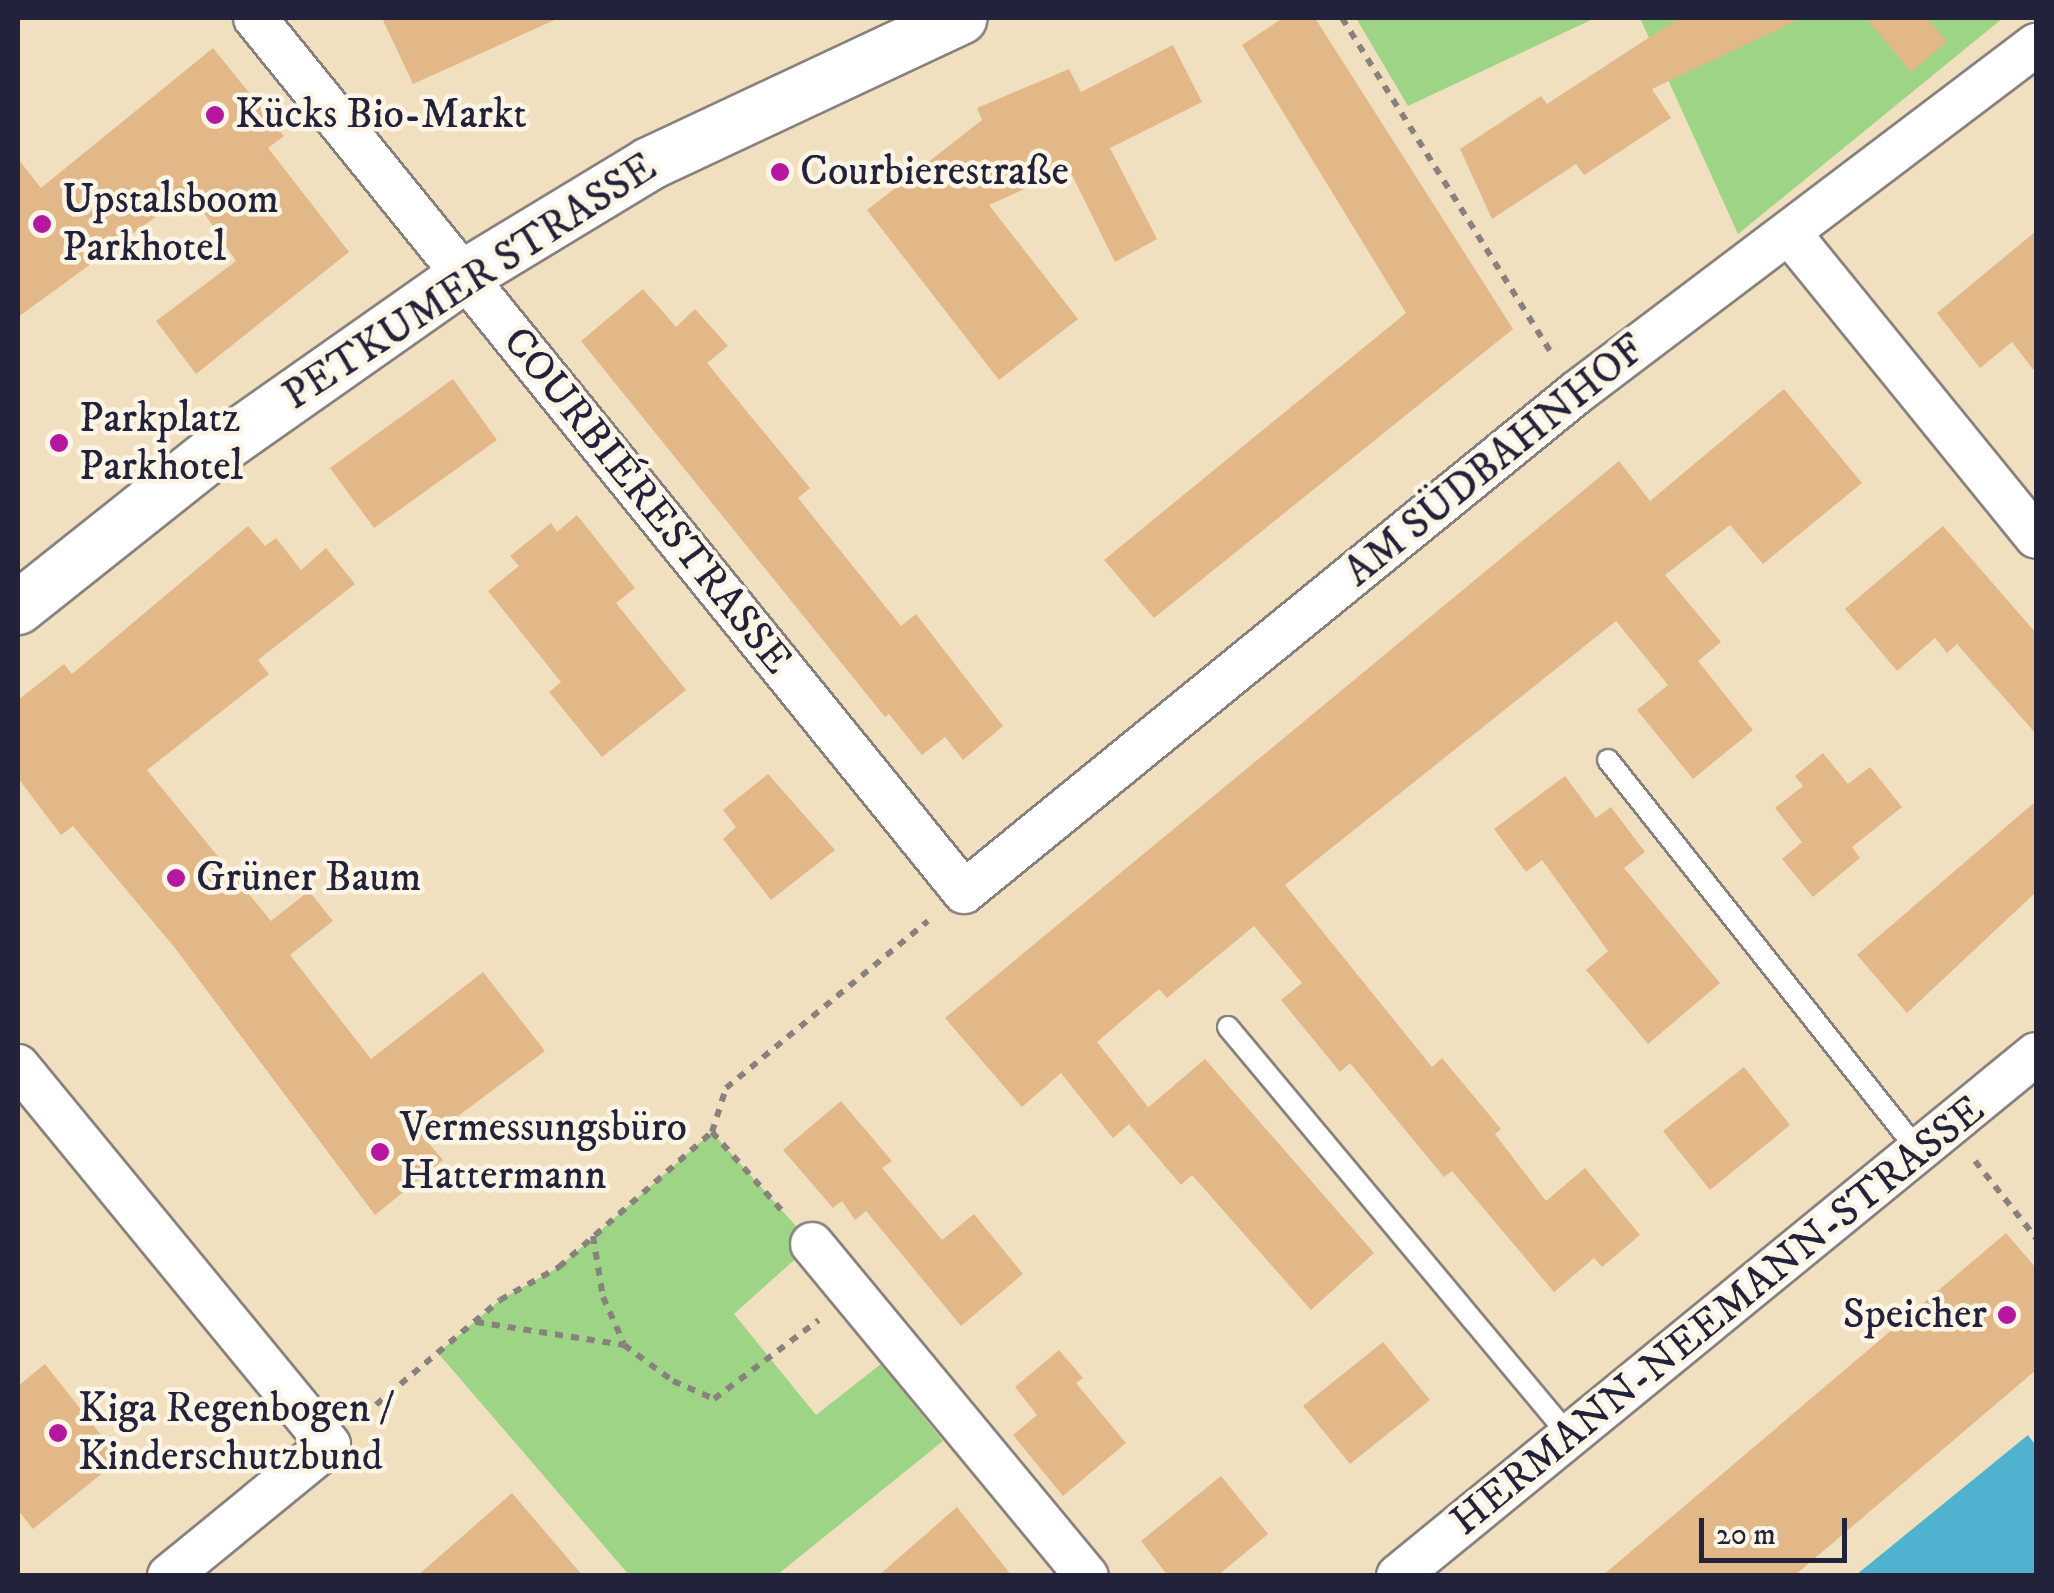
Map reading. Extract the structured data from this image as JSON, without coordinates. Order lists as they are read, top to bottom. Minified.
{"streets":{"street":["PETKUMER STRASSE","AM SÜDBAHNHOF","COURBIÉRESTRASSE","HERMANN-NEEMANN-STRASSE"]},"crossings":[["PETKUMER STRASSE","COURBIÉRESTRASSE"],["AM SÜDBAHNHOF","COURBIÉRESTRASSE"]],"places":["Kücks Bio-Markt","Courbierestraße","Upstalsboom Parkhotel","Parkplatz Parkhotel","Grüner Baum","Vermessungsbüro Hattermann","Speicher","Kiga Regenbogen / Kinderschutzbund"],"scale_bar":"20 m"}
